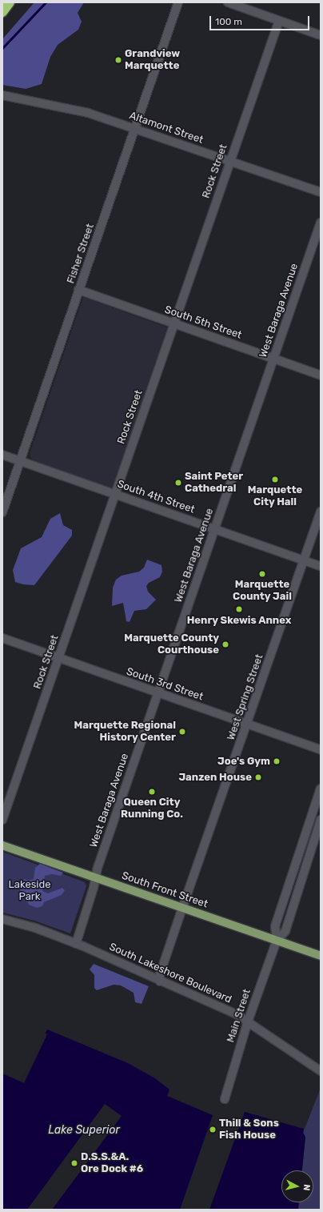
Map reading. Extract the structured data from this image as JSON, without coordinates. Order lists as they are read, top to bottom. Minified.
{"streets":{"main road":["South Front Street"],"street":["Altamont Street","Rock Street","Fisher Street","West Baraga Avenue","South 5th Street","South 4th Street","South 3rd Street","West Spring Street","South Lakeshore Boulevard","Main Street"]},"crossings":[["Altamont Street","Rock Street"],["Altamont Street","Fisher Street"],["Rock Street","South 5th Street"],["Rock Street","South 4th Street"],["Rock Street","South 3rd Street"],["Fisher Street","South 5th Street"],["Fisher Street","South 4th Street"],["West Baraga Avenue","South 5th Street"],["West Baraga Avenue","South 4th Street"],["West Baraga Avenue","South 3rd Street"],["West Baraga Avenue","South Front Street"],["West Baraga Avenue","South Lakeshore Boulevard"],["South 4th Street","West Spring Street"],["South 3rd Street","West Spring Street"],["West Spring Street","South Front Street"],["West Spring Street","South Lakeshore Boulevard"],["South Front Street","Main Street"],["South Lakeshore Boulevard","Main Street"]],"water":["Lake Superior"],"parks":["Lakeside Park"],"places":["Grandview Marquette","Marquette City Hall","Saint Peter Cathedral","Marquette County Jail","Henry Skewis Annex","Marquette County Courthouse","Marquette Regional History Center","Joe's Gym","Janzen House","Queen City Running Co.","Thill & Sons Fish House","D.S.S.&A. Ore Dock #6"],"scale_bar":"100 m","north":"right"}
